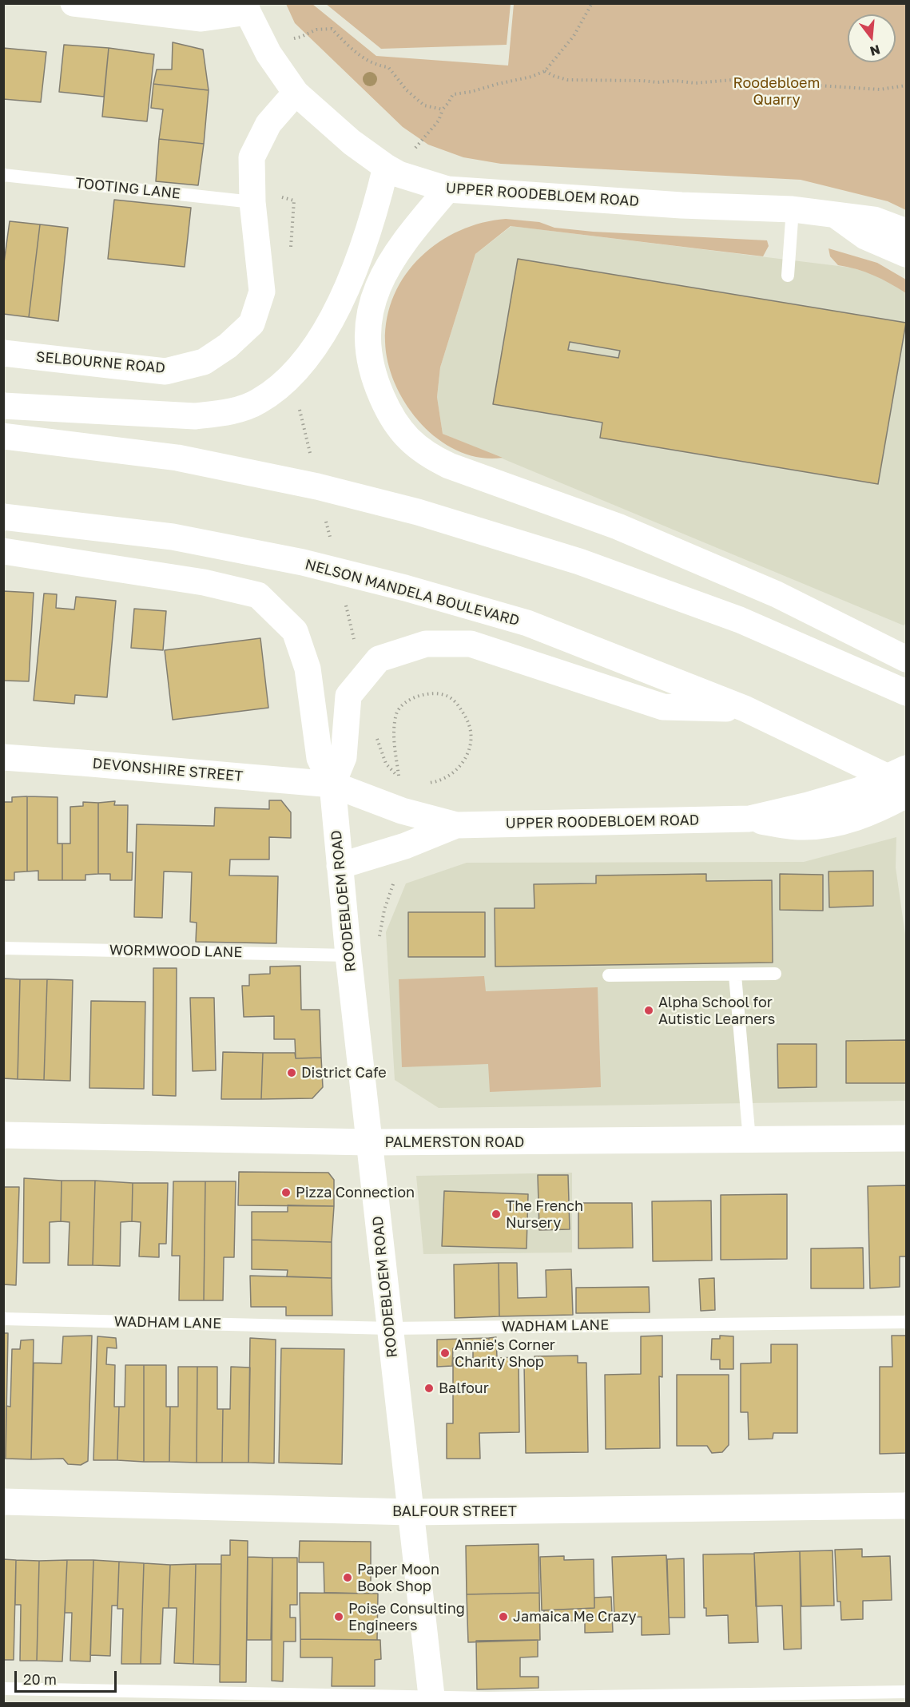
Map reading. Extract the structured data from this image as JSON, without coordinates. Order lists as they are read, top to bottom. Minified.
{"streets":{"main road":["UPPER ROODEBLOEM ROAD","SELBOURNE ROAD","NELSON MANDELA BOULEVARD","DEVONSHIRE STREET","ROODEBLOEM ROAD","PALMERSTON ROAD","BALFOUR STREET"],"lane":["TOOTING LANE","WORMWOOD LANE","WADHAM LANE"]},"crossings":[["TOOTING LANE","SELBOURNE ROAD"],["UPPER ROODEBLOEM ROAD","SELBOURNE ROAD"],["UPPER ROODEBLOEM ROAD","DEVONSHIRE STREET"],["UPPER ROODEBLOEM ROAD","ROODEBLOEM ROAD"],["DEVONSHIRE STREET","ROODEBLOEM ROAD"],["ROODEBLOEM ROAD","WORMWOOD LANE"],["ROODEBLOEM ROAD","PALMERSTON ROAD"],["ROODEBLOEM ROAD","WADHAM LANE"],["ROODEBLOEM ROAD","BALFOUR STREET"]],"parks":["Roodebloem Quarry"],"places":["Alpha School for Autistic Learners","District Cafe","Pizza Connection","The French Nursery","Annie's Corner Charity Shop","Balfour","Paper Moon Book Shop","Poise Consulting Engineers","Jamaica Me Crazy"],"scale_bar":"20 m","north":"bottom"}
